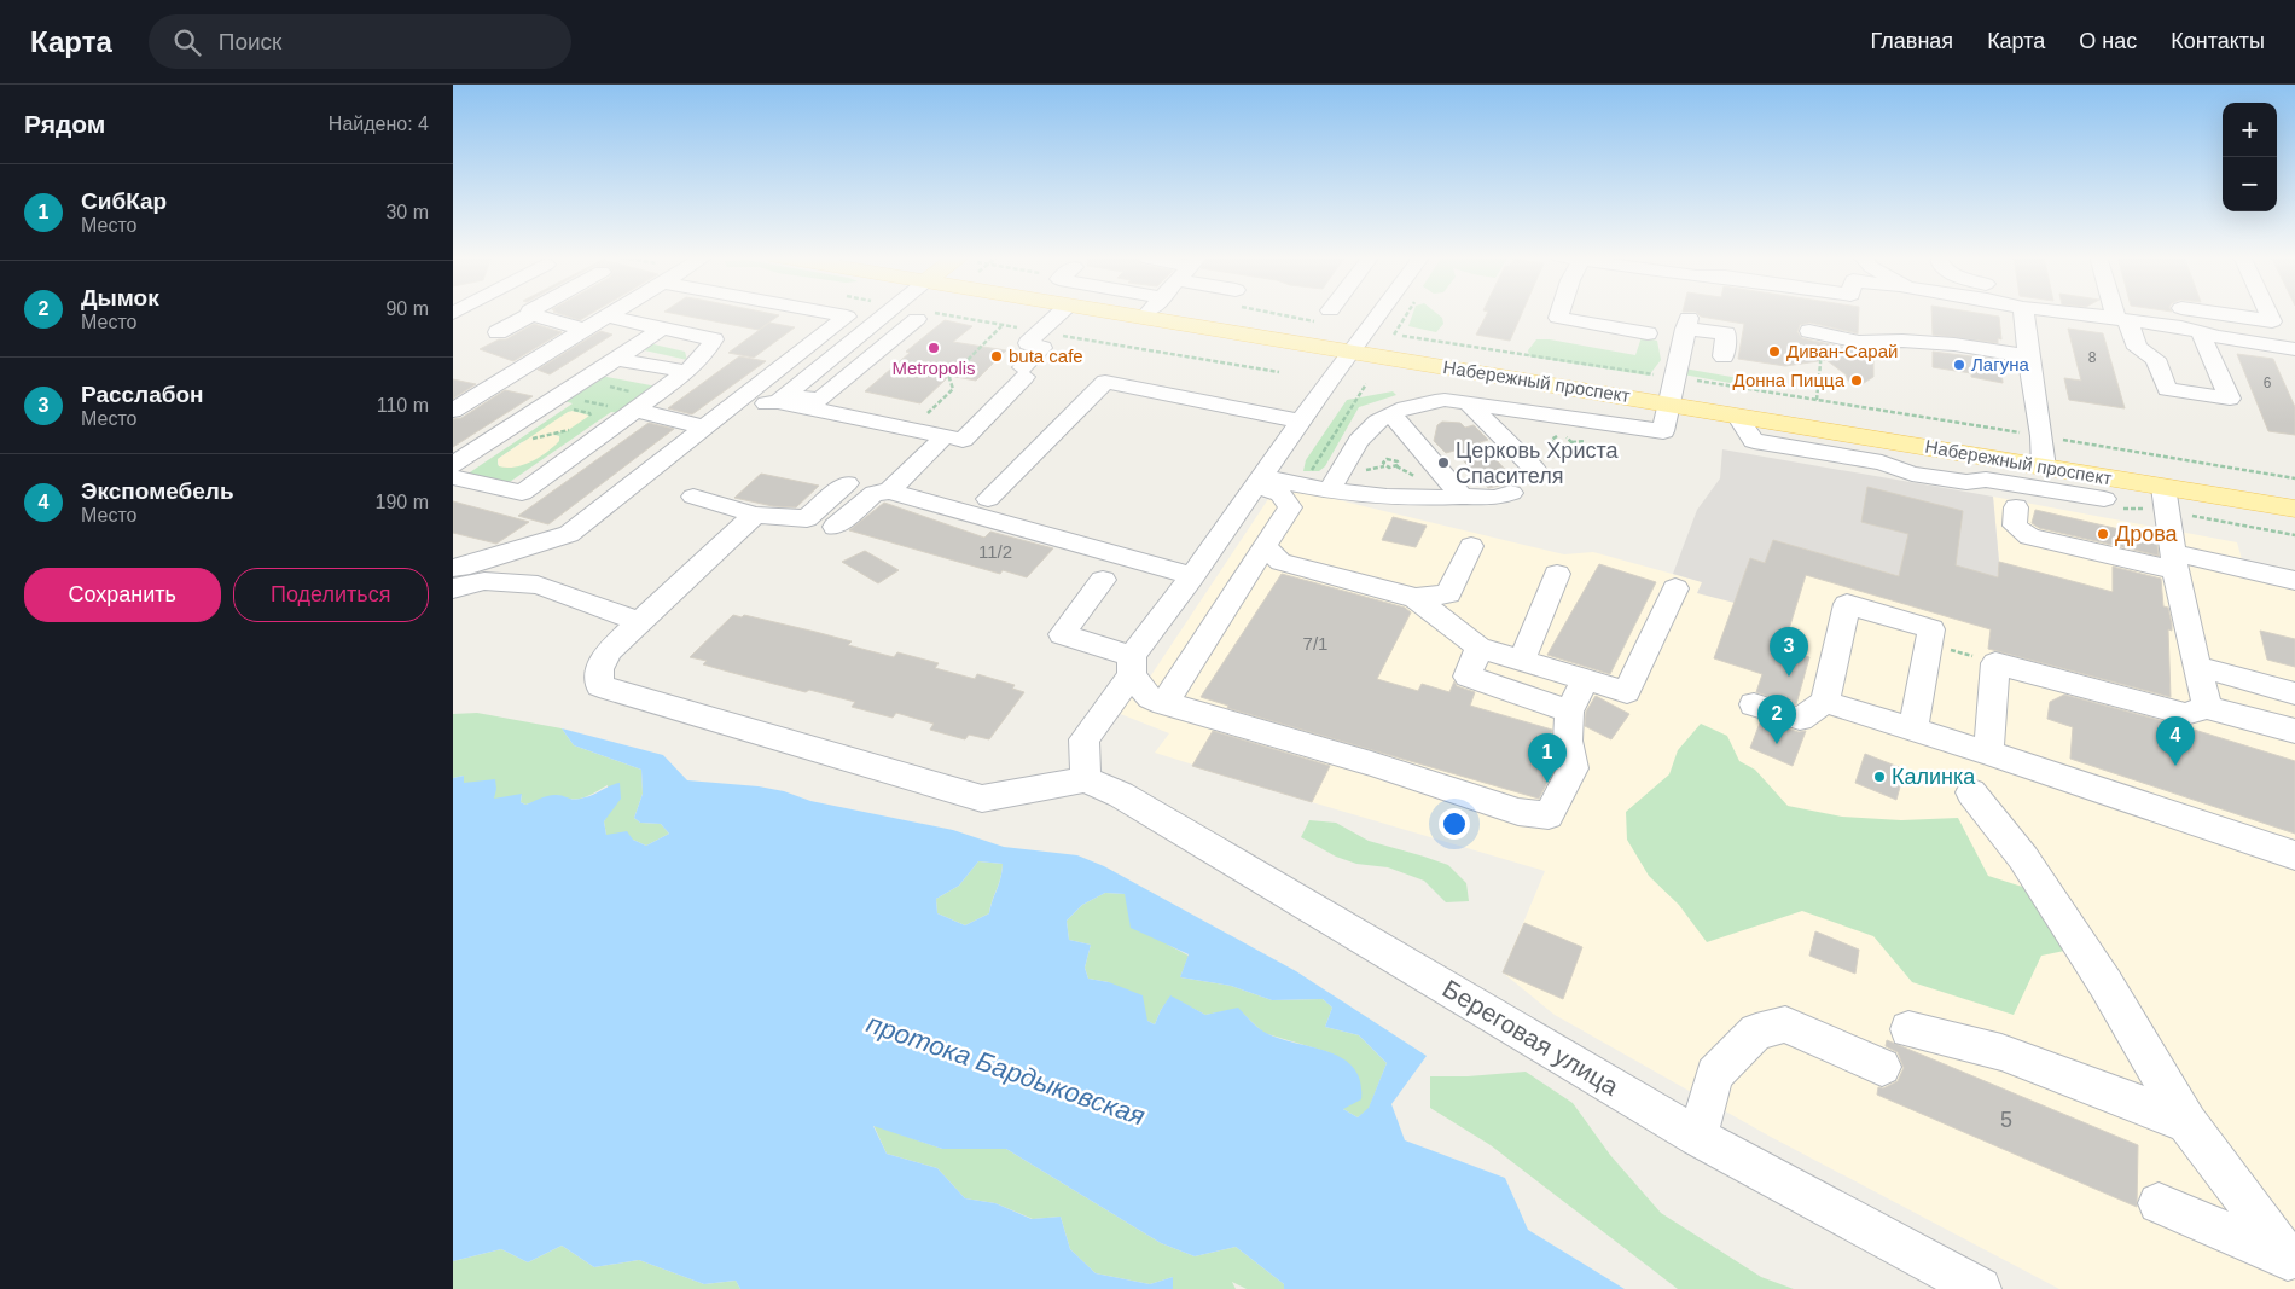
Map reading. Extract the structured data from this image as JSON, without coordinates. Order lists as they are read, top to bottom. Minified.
{"streets":{"main road":["Набережный проспект"],"street":["Береговая улица"]},"water":["протока Бардыковская"],"places":["Metropolis","Диван-Сарай","buta cafe","Лагуна","Донна Пицца","Церковь Христа Спасителя","Дрова","Калинка"],"house_numbers":["8","6","11/2","7/1","5"],"page":{"header":"Карта","search":"Поиск","nav":["Главная","Карта","О нас","Контакты"],"heading":["Рядом","Найдено: 4"],"map_buttons":["+","−"],"list":[{"mark":"1","name":"СибКар","note":"Место","value":"30 m"},{"mark":"2","name":"Дымок","note":"Место","value":"90 m"},{"mark":"3","name":"Расслабон","note":"Место","value":"110 m"},{"mark":"4","name":"Экспомебель","note":"Место","value":"190 m"}],"buttons":["Сохранить","Поделиться"],"pins":["3","2","4","1"]}}
